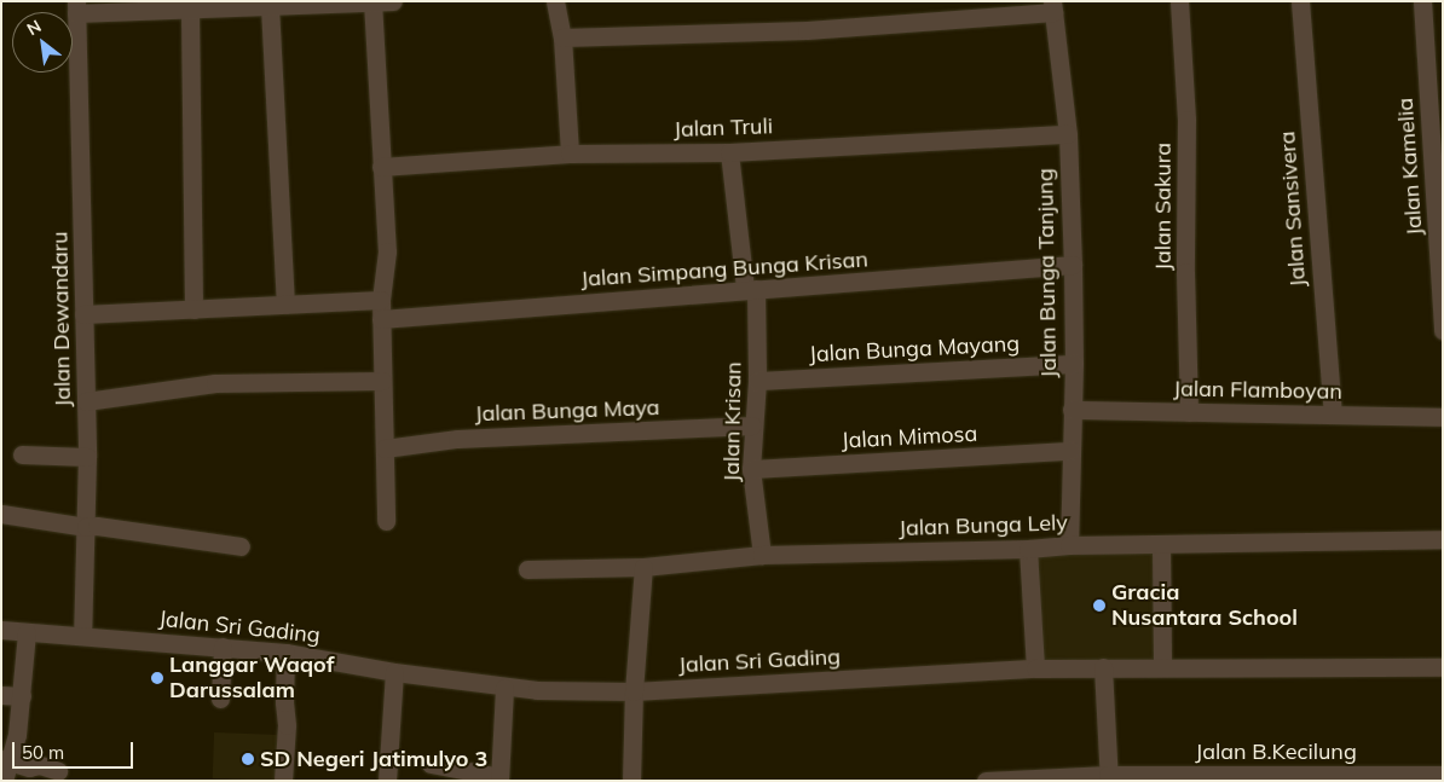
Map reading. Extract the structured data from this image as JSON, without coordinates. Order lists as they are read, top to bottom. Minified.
{"streets":{"street":["Jalan Truli","Jalan Kamelia","Jalan Sakura","Jalan Sansivera","Jalan Simpang Bunga Krisan","Jalan Bunga Tanjung","Jalan Dewandaru","Jalan Bunga Mayang","Jalan Flamboyan","Jalan Bunga Maya","Jalan Krisan","Jalan Mimosa","Jalan Bunga Lely","Jalan Sri Gading","Jalan B.Kecilung"]},"crossings":[["Jalan Truli","Jalan Bunga Tanjung"],["Jalan Truli","Jalan Krisan"],["Jalan Sakura","Jalan Flamboyan"],["Jalan Sansivera","Jalan Flamboyan"],["Jalan Simpang Bunga Krisan","Jalan Bunga Tanjung"],["Jalan Simpang Bunga Krisan","Jalan Krisan"],["Jalan Bunga Tanjung","Jalan Bunga Mayang"],["Jalan Bunga Tanjung","Jalan Flamboyan"],["Jalan Bunga Tanjung","Jalan Mimosa"],["Jalan Bunga Tanjung","Jalan Bunga Lely"],["Jalan Dewandaru","Jalan Sri Gading"],["Jalan Bunga Mayang","Jalan Krisan"],["Jalan Bunga Maya","Jalan Krisan"],["Jalan Krisan","Jalan Mimosa"],["Jalan Krisan","Jalan Bunga Lely"]],"places":["Gracia Nusantara School","Langgar Waqof Darussalam","SD Negeri Jatimulyo 3"],"scale_bar":"50 m","north":"top left"}
